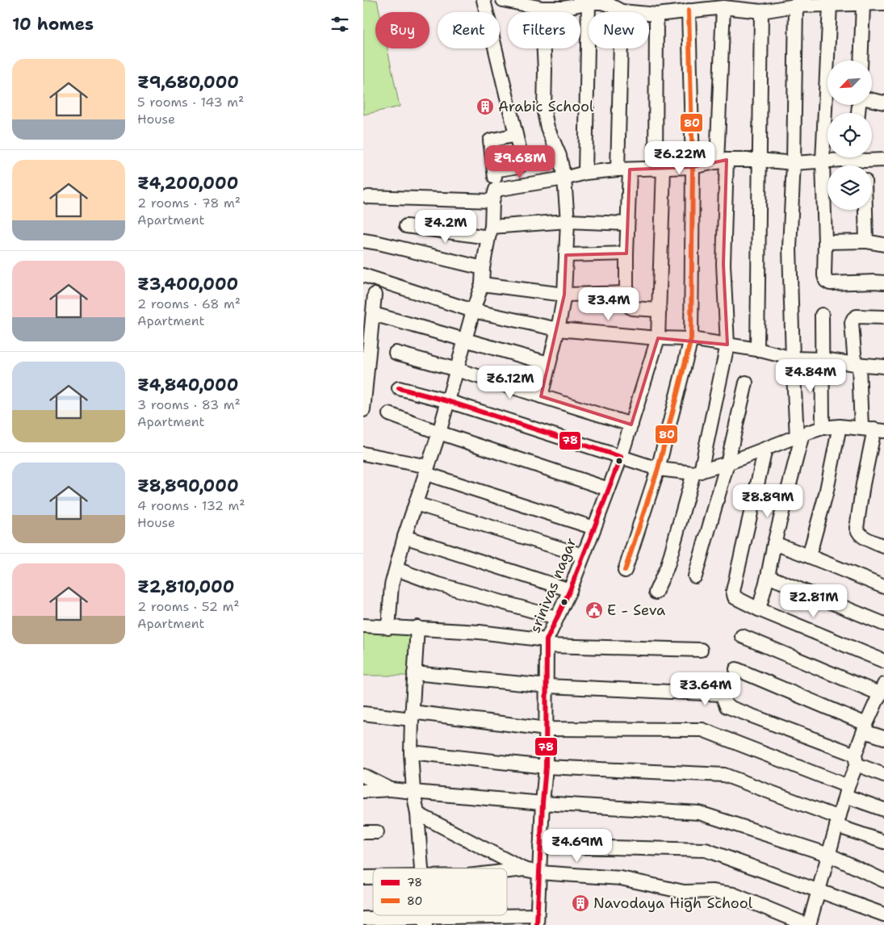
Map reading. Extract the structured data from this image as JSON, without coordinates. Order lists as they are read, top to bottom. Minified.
{"streets":{"street":["srinivas nagar"]},"places":{"building":["Arabic School","Navodaya High School"],"public building":["E - Seva"]},"lines":["transit line 80","transit line 78"],"legend":["78","80"],"north":"bottom left","page":{"heading":"10 homes","chip":["Buy","Rent","Filters","New"],"list":[{"name":"₹9,680,000","note":"5 rooms · 143 m² · House"},{"name":"₹4,200,000","note":"2 rooms · 78 m² · Apartment"},{"name":"₹3,400,000","note":"2 rooms · 68 m² · Apartment"},{"name":"₹4,840,000","note":"3 rooms · 83 m² · Apartment"},{"name":"₹8,890,000","note":"4 rooms · 132 m² · House"},{"name":"₹2,810,000","note":"2 rooms · 52 m² · Apartment"}],"price":["₹6.22M","₹9.68M","₹4.2M","₹3.4M","₹4.84M","₹6.12M","₹8.89M","₹2.81M","₹3.64M","₹4.69M"]}}
